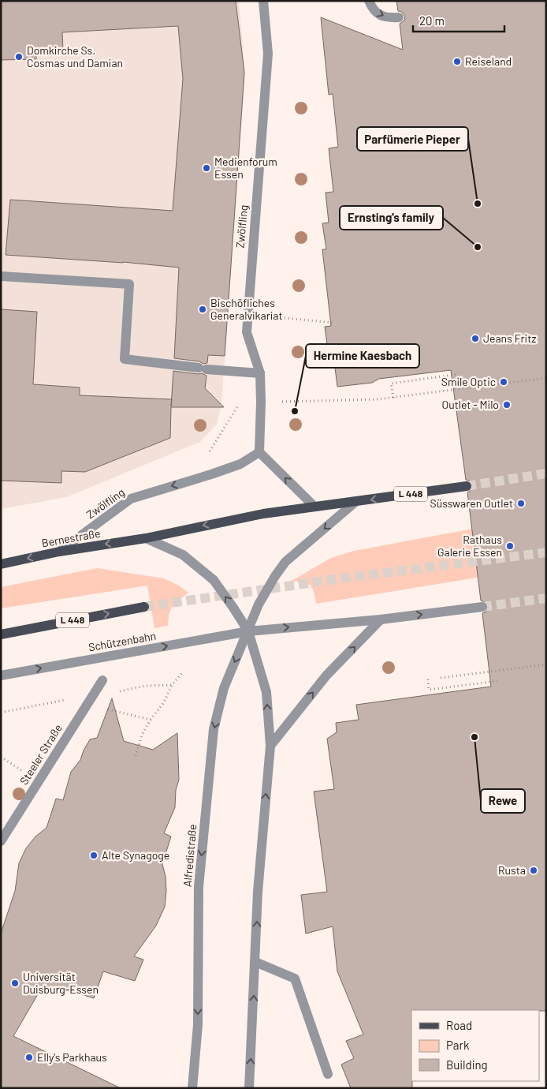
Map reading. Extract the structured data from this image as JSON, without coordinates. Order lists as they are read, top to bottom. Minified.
{"streets":{"main road":["L 448","Bernestraße"],"street":["Zwölfling","Schützenbahn","Steeler Straße","Alfredistraße"]},"crossings":[["Zwölfling","Bernestraße"],["L 448","Bernestraße"],["Schützenbahn","Alfredistraße"]],"one_way":["Schützenbahn"],"places":["Domkirche Ss. Cosmas und Damian","Reiseland","Medienforum Essen","Parfümerie Pieper","Ernsting's family","Bischöfliches Generalvikariat","Jeans Fritz","Smile Optic","Outlet - Milo","Hermine Kaesbach","Süsswaren Outlet","Rathaus Galerie Essen","Rewe","Alte Synagoge","Rusta","Universität Duisburg-Essen","Elly's Parkhaus"],"legend":["Road","Park","Building"],"scale_bar":"20 m"}
